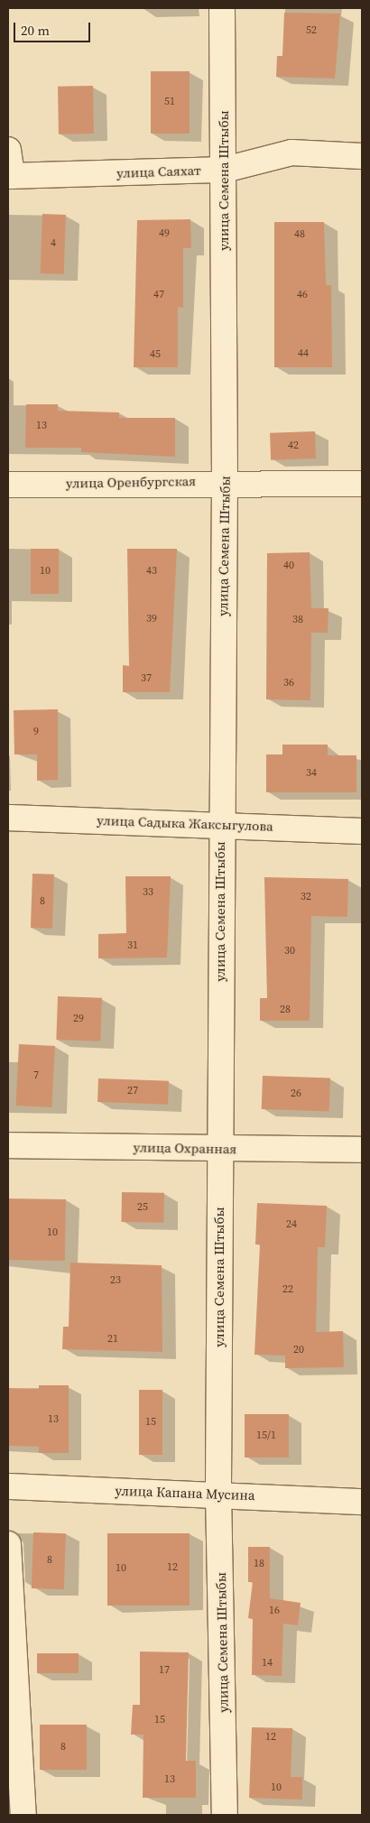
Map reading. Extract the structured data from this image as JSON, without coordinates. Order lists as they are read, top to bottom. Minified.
{"streets":{"street":["улица Саяхат","улица Семена Штыбы","улица Оренбургская","улица Садыка Жаксыгулова","улица Охранная","улица Капана Мусина"]},"crossings":[["улица Саяхат","улица Семена Штыбы"],["улица Семена Штыбы","улица Оренбургская"],["улица Семена Штыбы","улица Садыка Жаксыгулова"],["улица Семена Штыбы","улица Охранная"],["улица Семена Штыбы","улица Капана Мусина"]],"house_numbers":["52","51","49","48","4","47","46","44","45","13","42","40","10","43","39","38","37","36","9","34","33","32","8","31","30","28","29","7","27","26","25","24","10","23","22","21","20","13","15","15/1","8","18","12","10","16","14","17","15","12","8","13","10"],"scale_bar":"20 m"}
